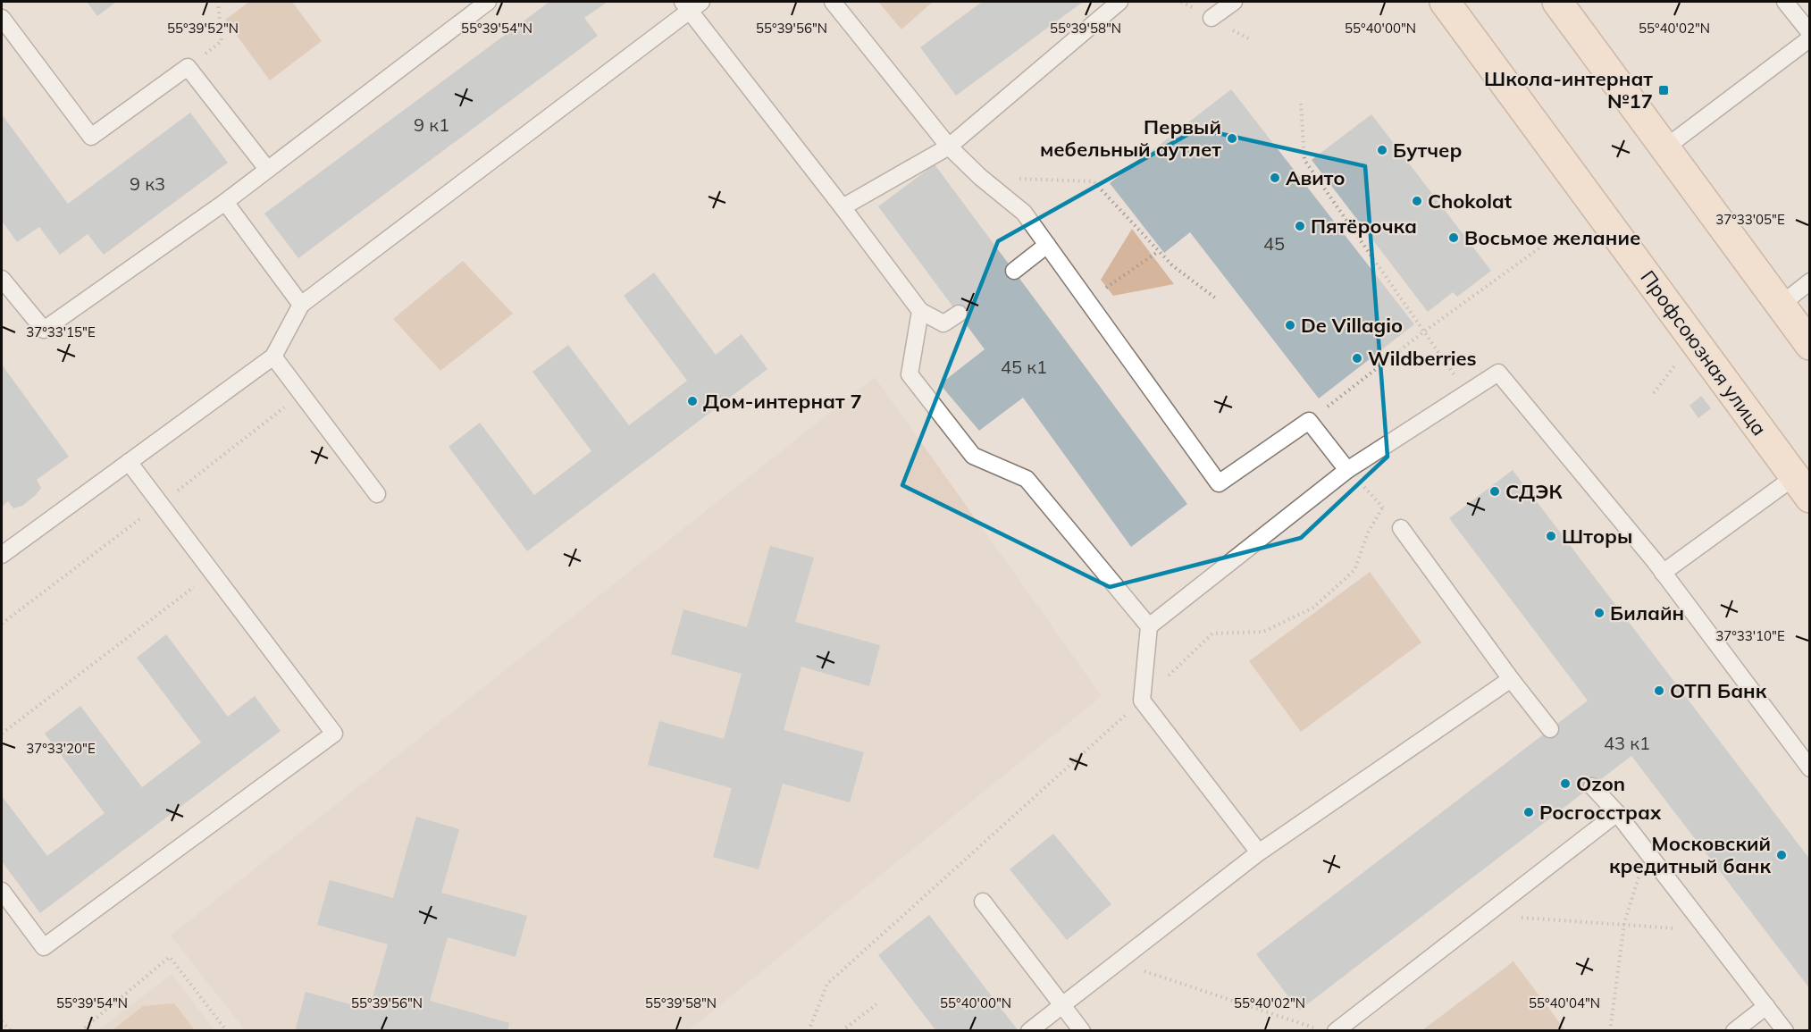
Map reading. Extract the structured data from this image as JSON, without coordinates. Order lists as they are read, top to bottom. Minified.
{"streets":{"main road":["Профсоюзная улица"]},"places":{"transit":["Школа-интернат №17"],"other":["Первый мебельный аутлет","Бутчер","Авито","Chokolat","Пятёрочка","Восьмое желание","De Villagio","Wildberries","Дом-интернат 7","СДЭК","Шторы","Билайн","ОТП Банк","Ozon","Росгосстрах","Московский кредитный банк"]},"house_numbers":["9 к1","9 к3","45","45 к1","43 к1"],"coordinates":["55°39'54\"N","55°39'56\"N","55°39'58\"N","55°40'00\"N","55°40'02\"N","55°39'52\"N","37°33'05\"E","37°33'15\"E","37°33'10\"E","37°33'20\"E","55°40'04\"N"]}
